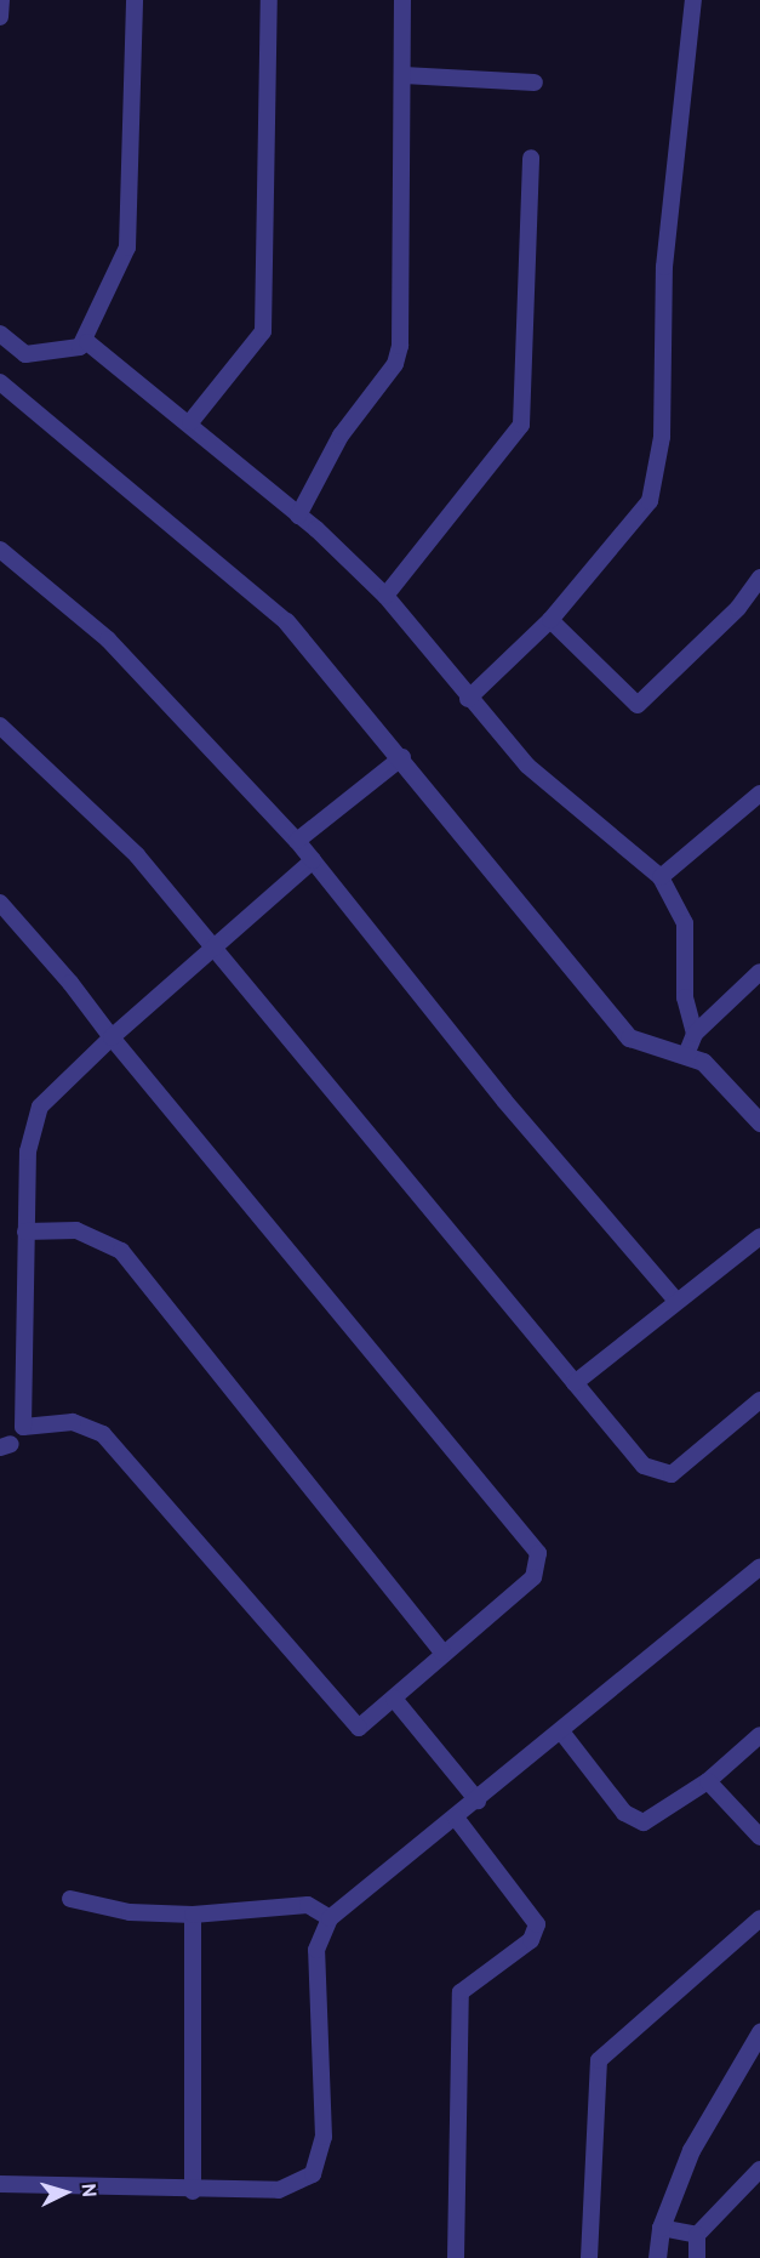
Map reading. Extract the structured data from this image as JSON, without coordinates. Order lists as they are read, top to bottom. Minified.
{"north":"right"}
